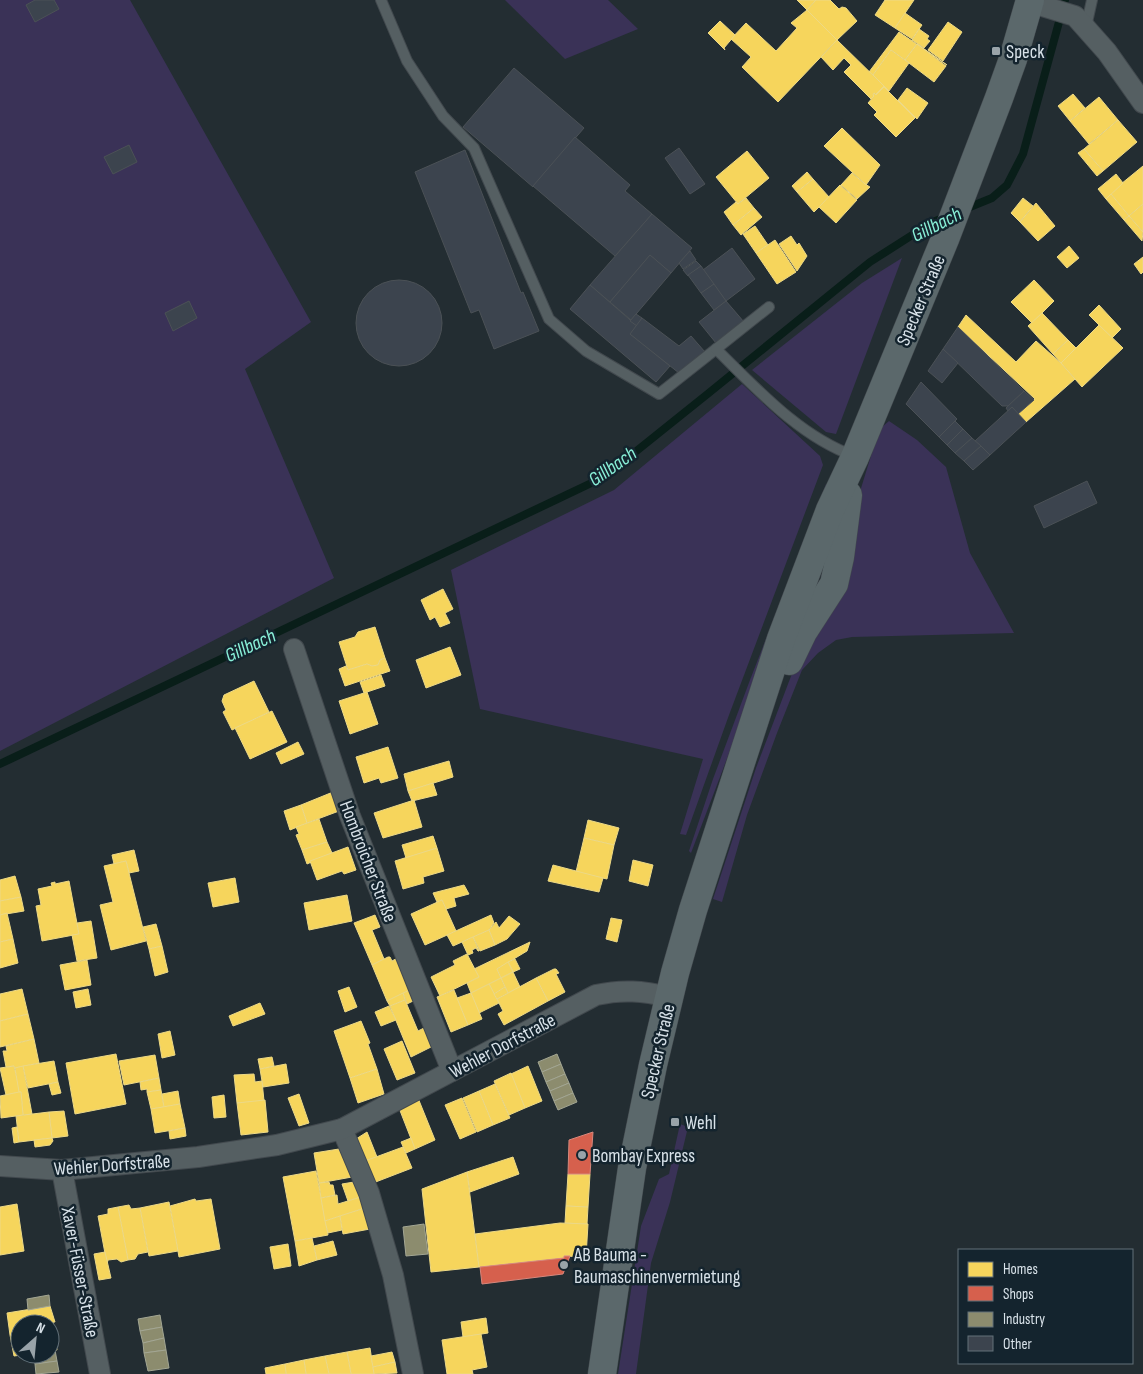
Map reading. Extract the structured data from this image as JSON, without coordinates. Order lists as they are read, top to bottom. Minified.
{"streets":{"main road":["Specker Straße"],"street":["Hombroicher Straße","Wehler Dorfstraße","Xaver-Füsser-Straße"]},"crossings":[["Specker Straße","Wehler Dorfstraße"],["Hombroicher Straße","Wehler Dorfstraße"],["Wehler Dorfstraße","Xaver-Füsser-Straße"]],"water":["Gillbach"],"places":{"transit":["Speck","Wehl"],"other":["Bombay Express","AB Bauma - Baumaschinenvermietung"]},"legend":["Homes","Shops","Industry","Other"],"north":"top right"}
